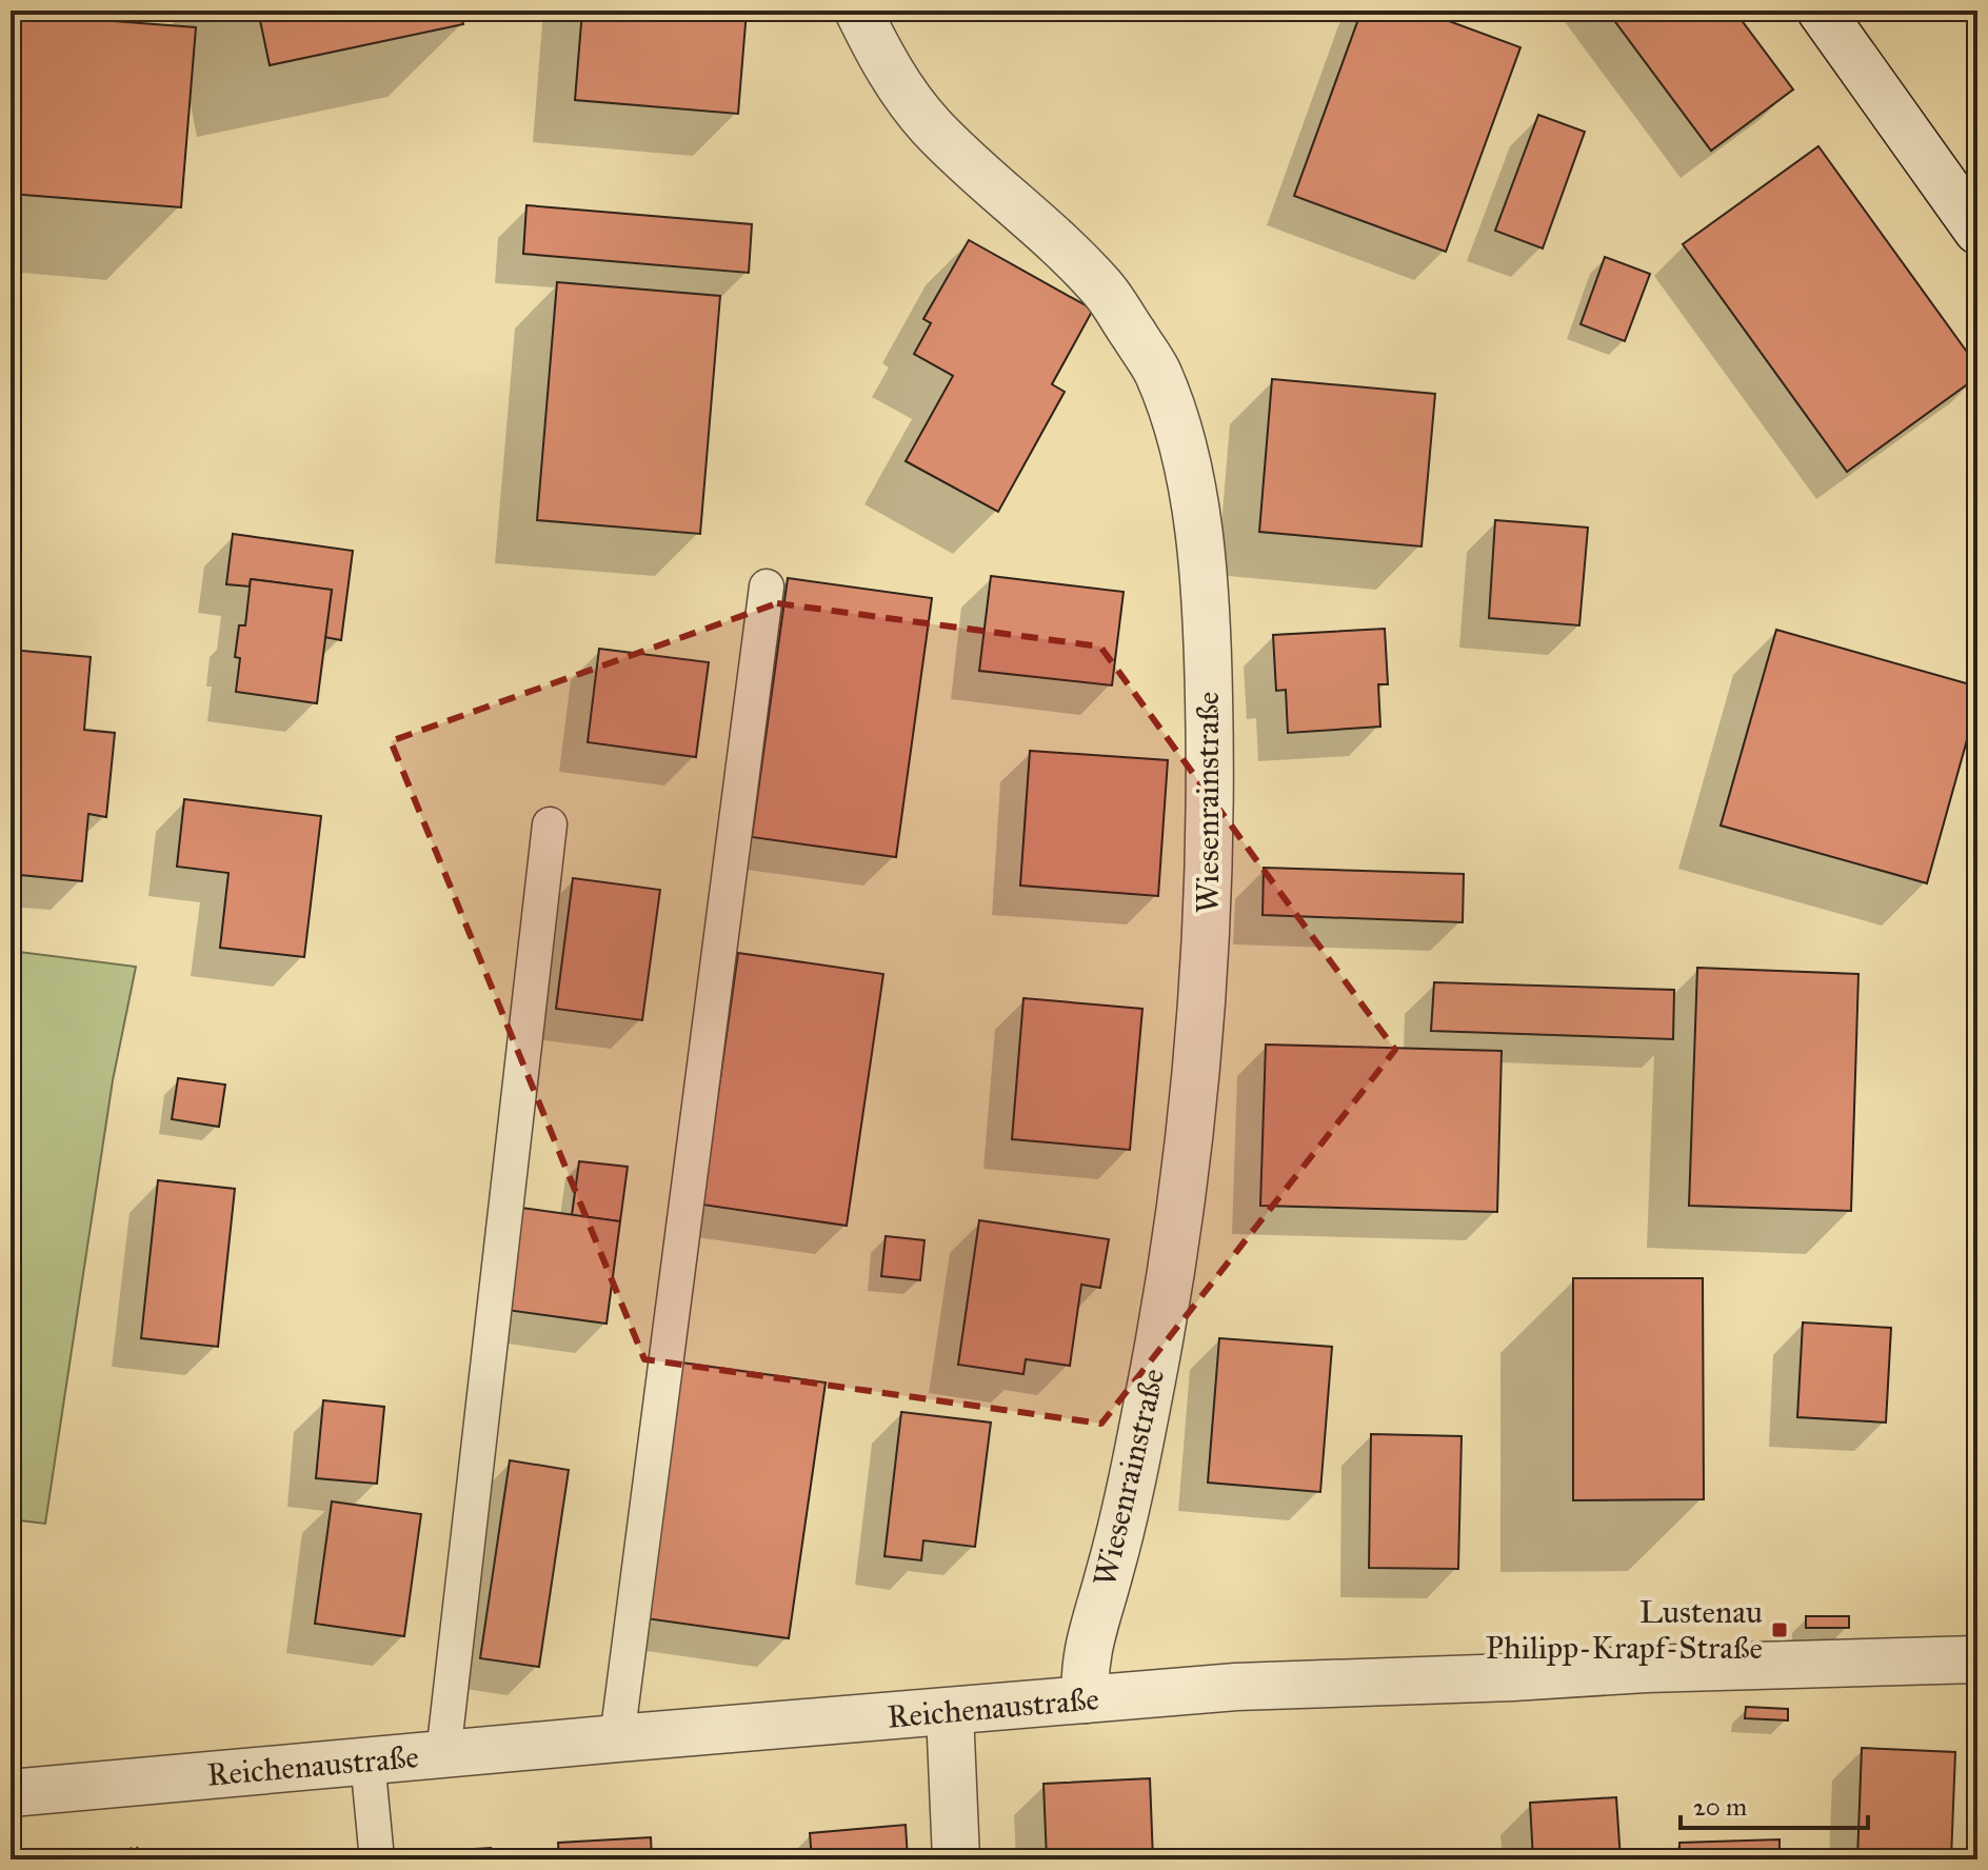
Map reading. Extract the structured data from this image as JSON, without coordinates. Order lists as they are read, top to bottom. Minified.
{"streets":{"street":["Wiesenrainstraße","Reichenaustraße"]},"crossings":[["Wiesenrainstraße","Reichenaustraße"]],"places":{"transit":["Lustenau Philipp-Krapf-Straße"]},"scale_bar":"20 m"}
